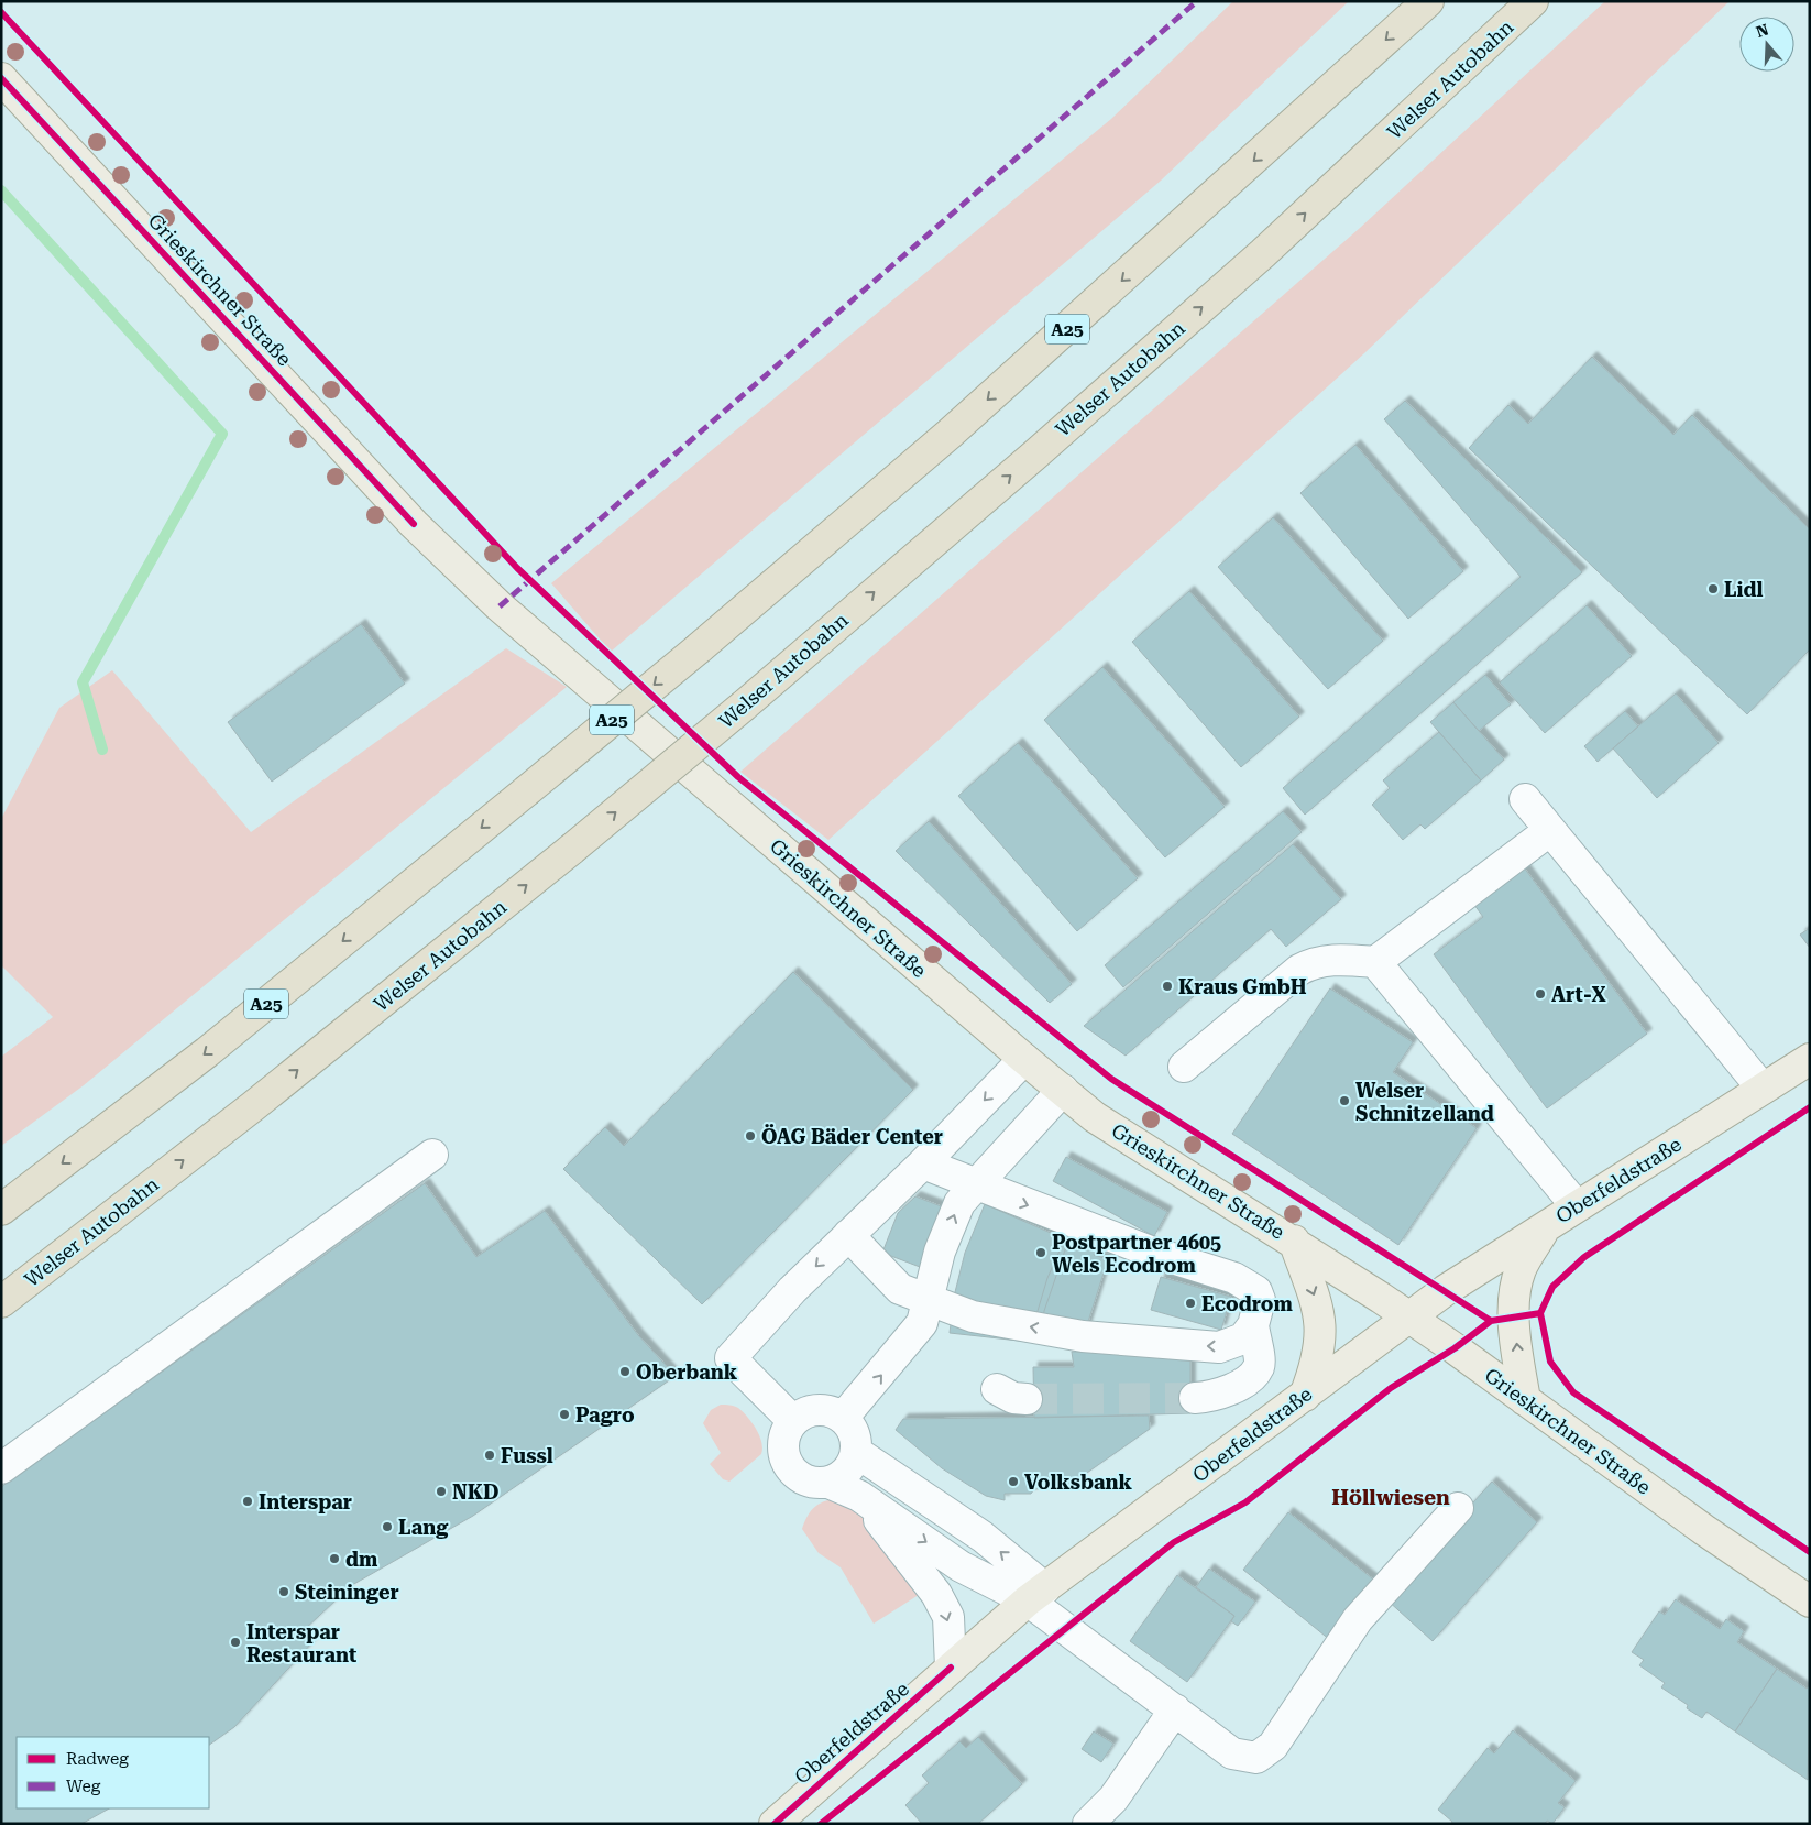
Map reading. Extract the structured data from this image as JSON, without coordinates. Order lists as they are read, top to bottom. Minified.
{"streets":{"highway":["Welser Autobahn","A25"],"main road":["Grieskirchner Straße","Oberfeldstraße"]},"crossings":[["Grieskirchner Straße","Oberfeldstraße"]],"districts":["Höllwiesen"],"places":["Lidl","Kraus GmbH","Art-X","Welser Schnitzelland","ÖAG Bäder Center","Postpartner 4605 Wels Ecodrom","Ecodrom","Oberbank","Pagro","Fussl","Volksbank","NKD","Interspar","Lang","dm","Steininger","Interspar Restaurant"],"legend":["Radweg","Weg"],"north":"top"}
